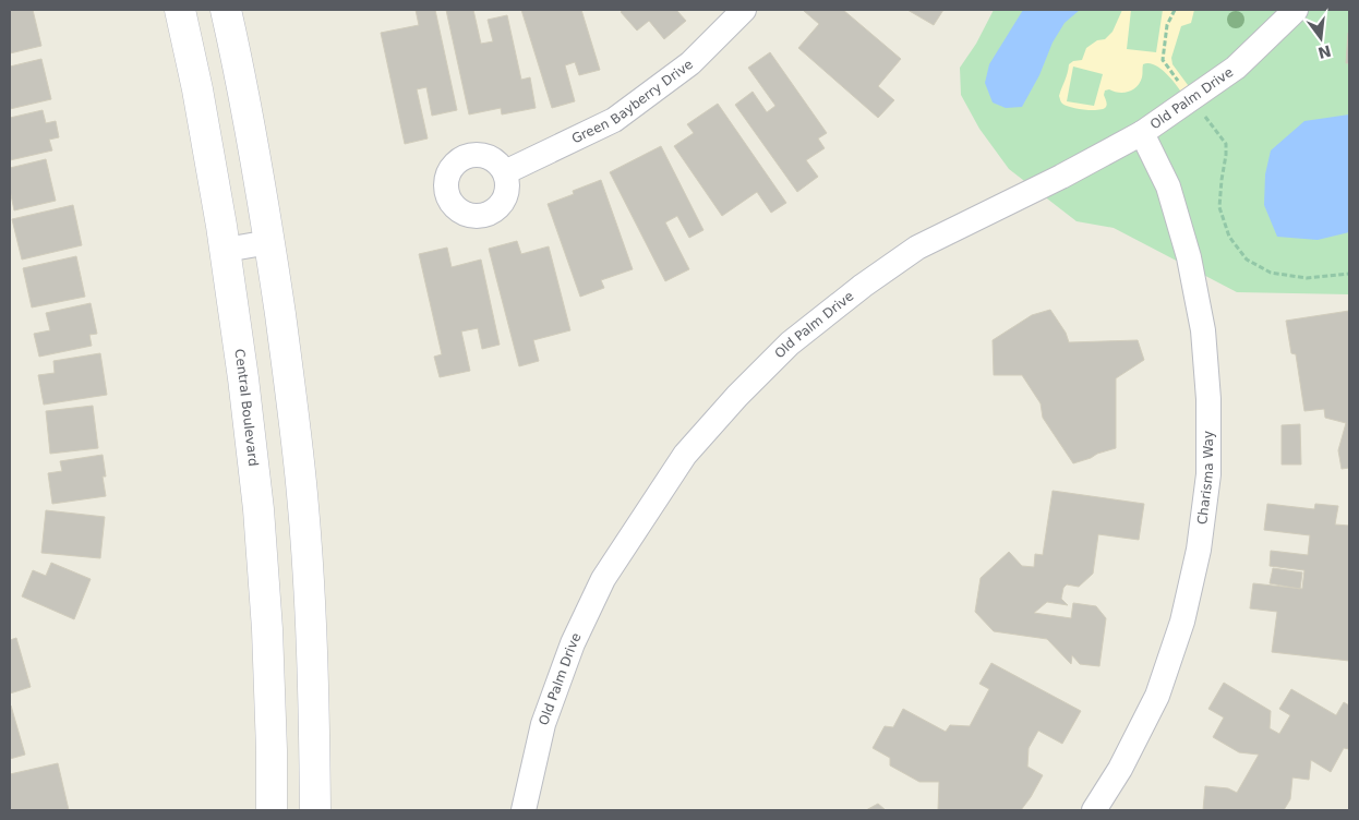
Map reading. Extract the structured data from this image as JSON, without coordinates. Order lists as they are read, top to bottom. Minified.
{"streets":{"street":["Old Palm Drive","Green Bayberry Drive","Central Boulevard","Charisma Way"]},"crossings":[["Old Palm Drive","Charisma Way"]],"north":"bottom"}
